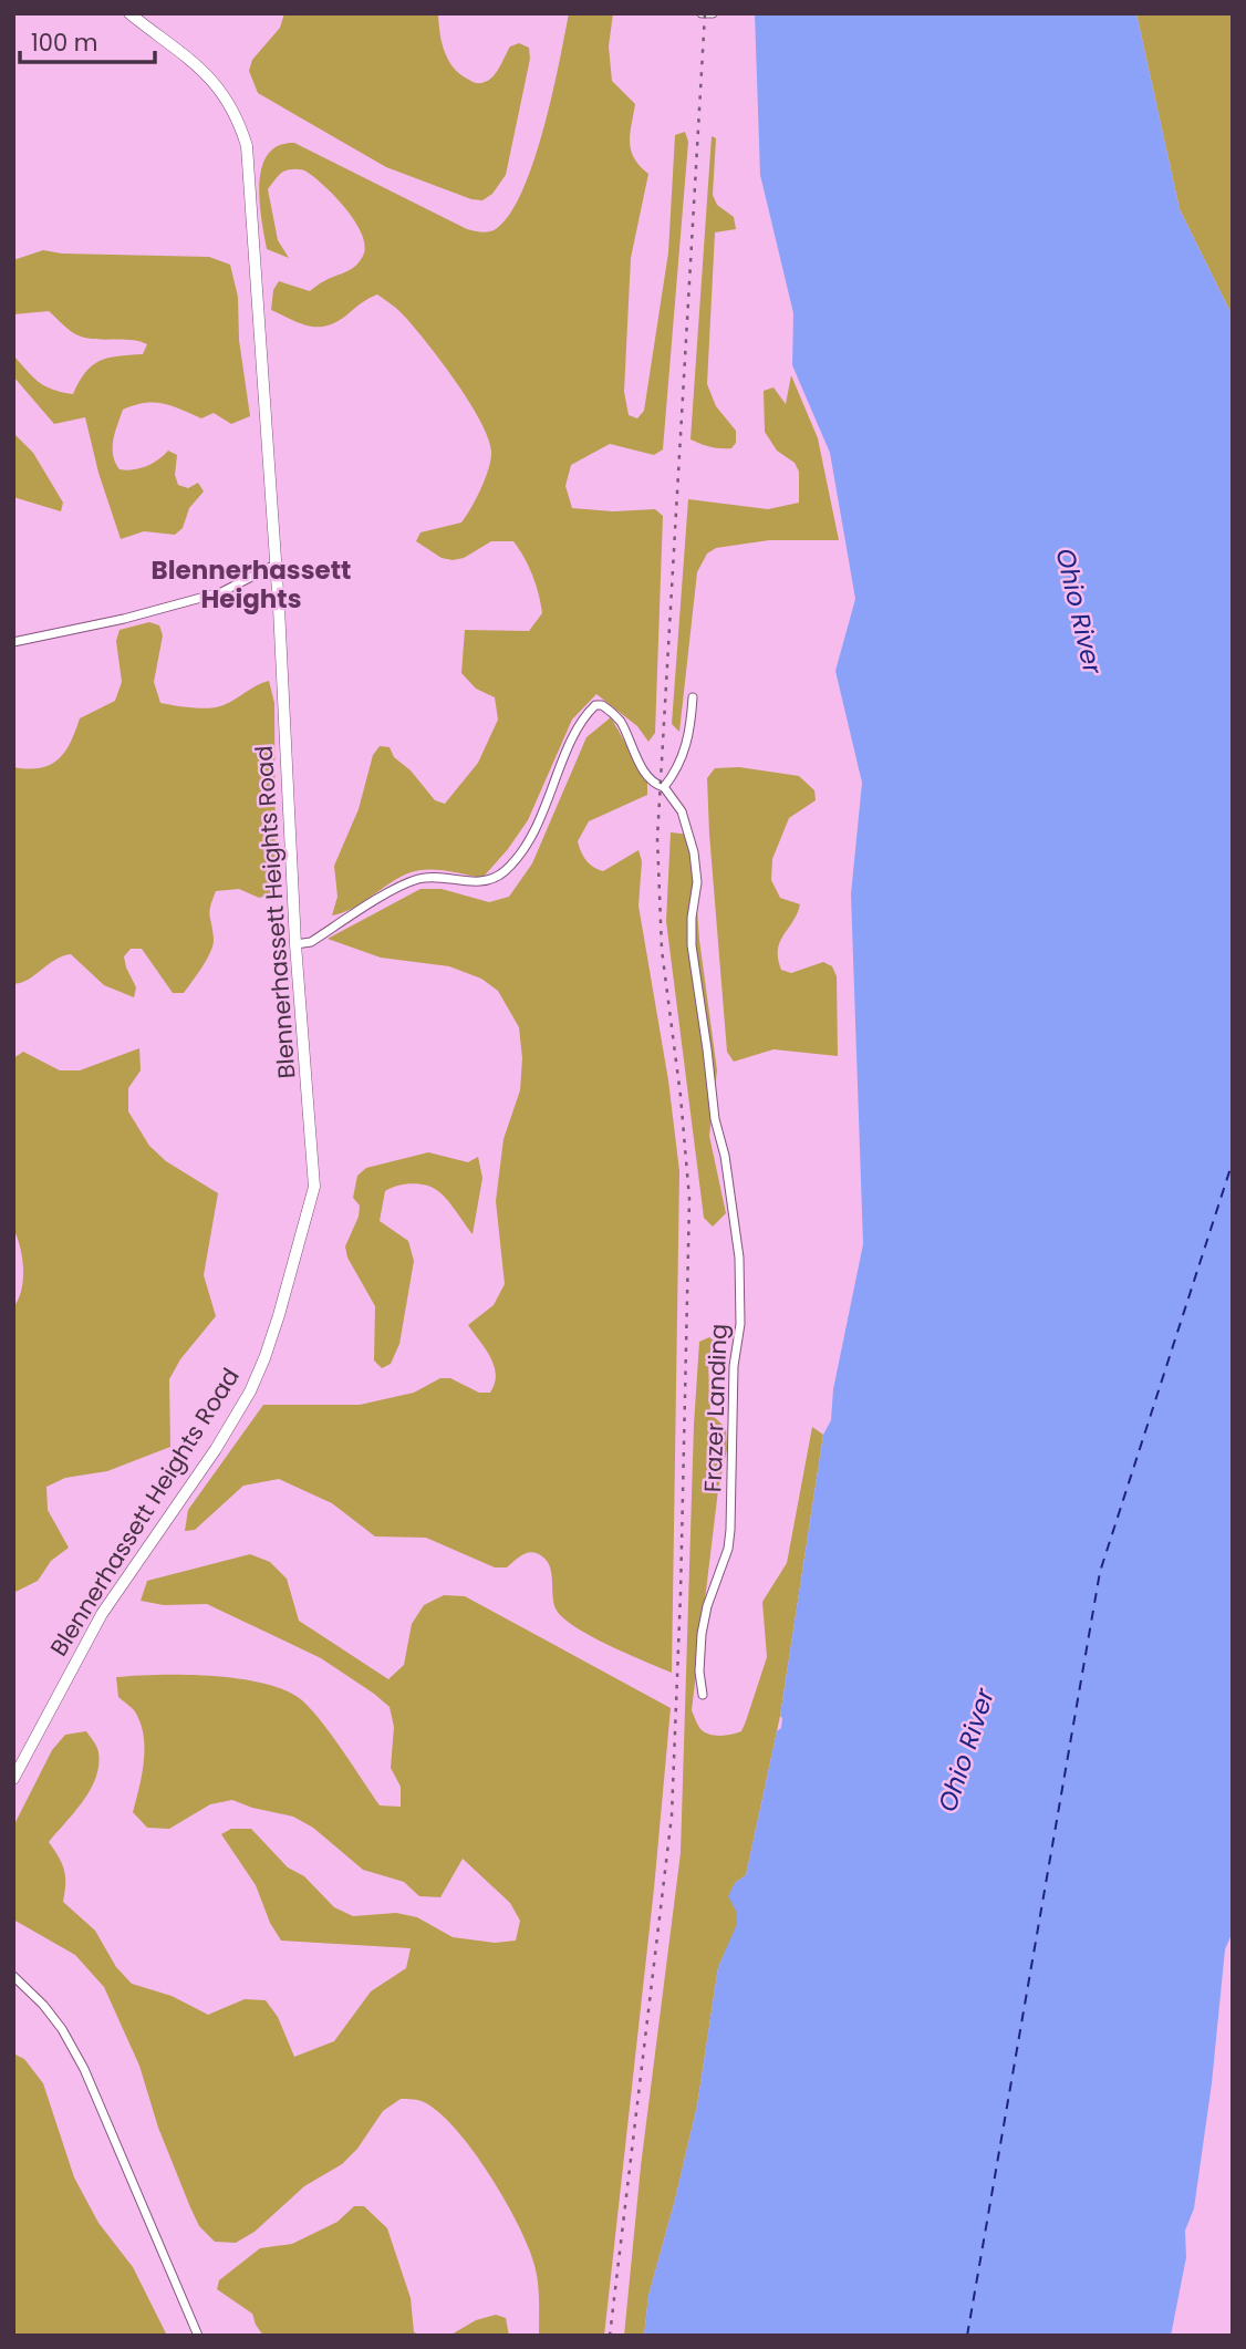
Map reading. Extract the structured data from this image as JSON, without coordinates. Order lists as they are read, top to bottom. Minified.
{"streets":{"street":["Blennerhassett Heights Road","Frazer Landing"]},"crossings":[["Blennerhassett Heights Road","Frazer Landing"]],"districts":["Blennerhassett Heights"],"water":["Ohio River"],"scale_bar":"100 m"}
